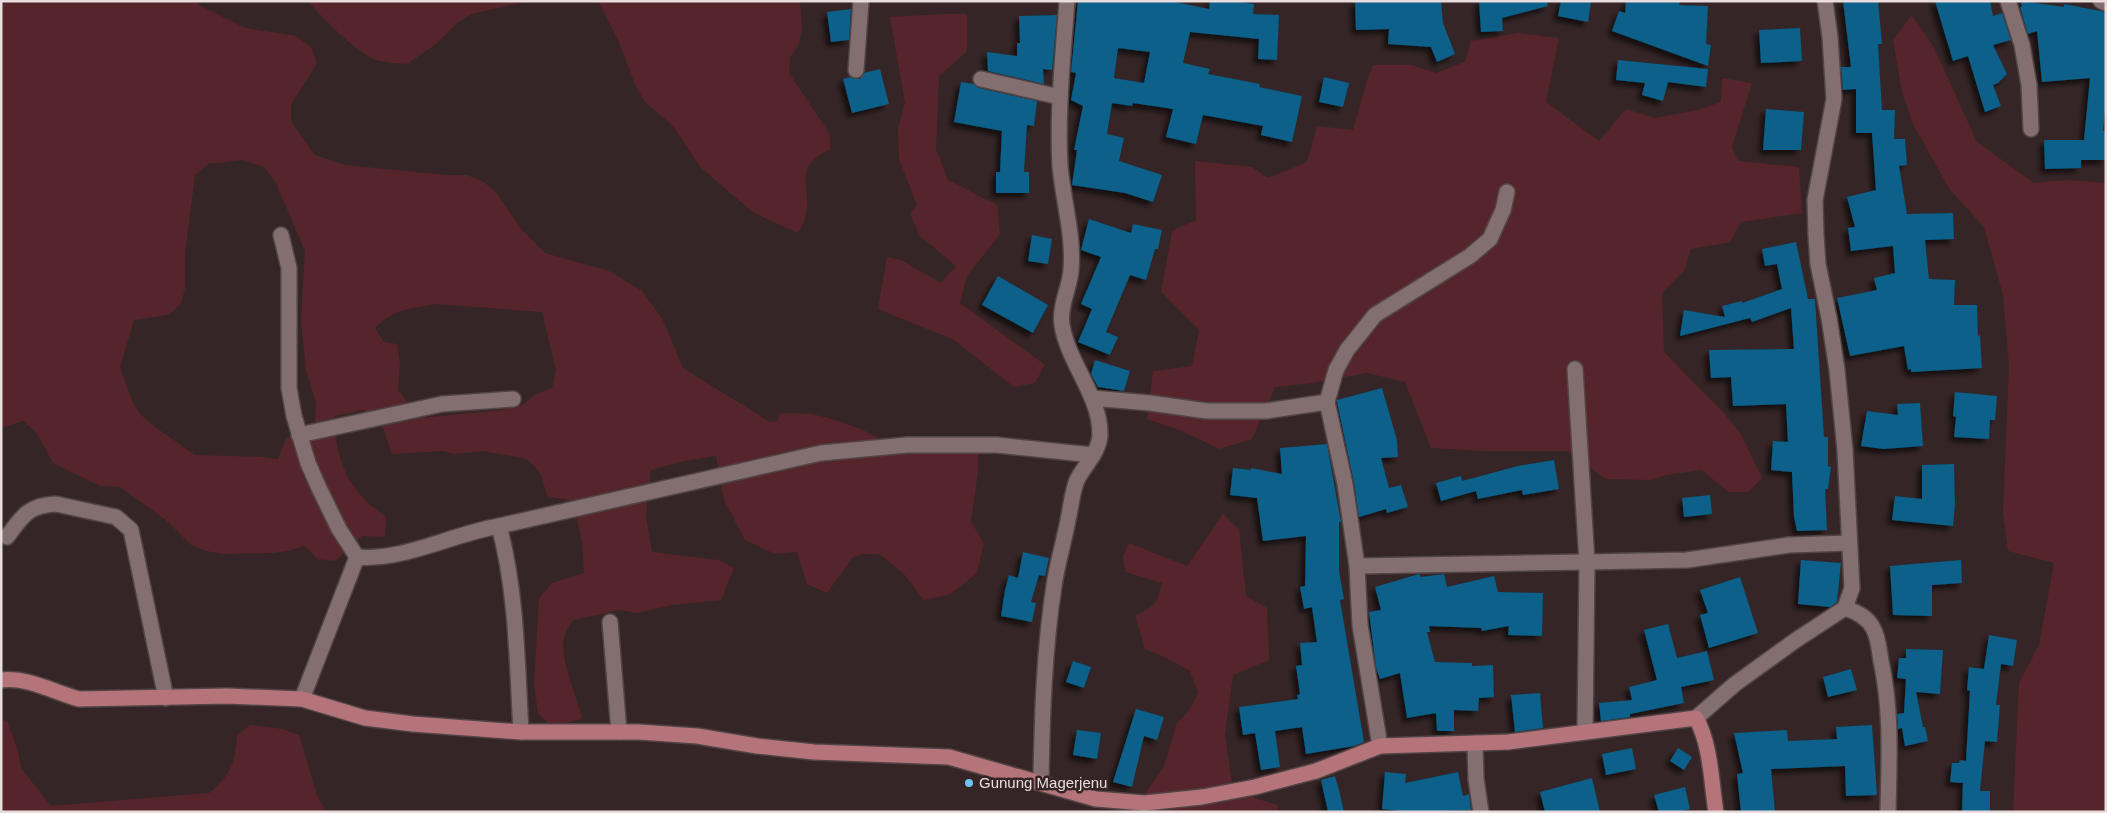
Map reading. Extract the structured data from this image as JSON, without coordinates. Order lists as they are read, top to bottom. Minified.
{"places":["Gunung Magerjenu"]}
